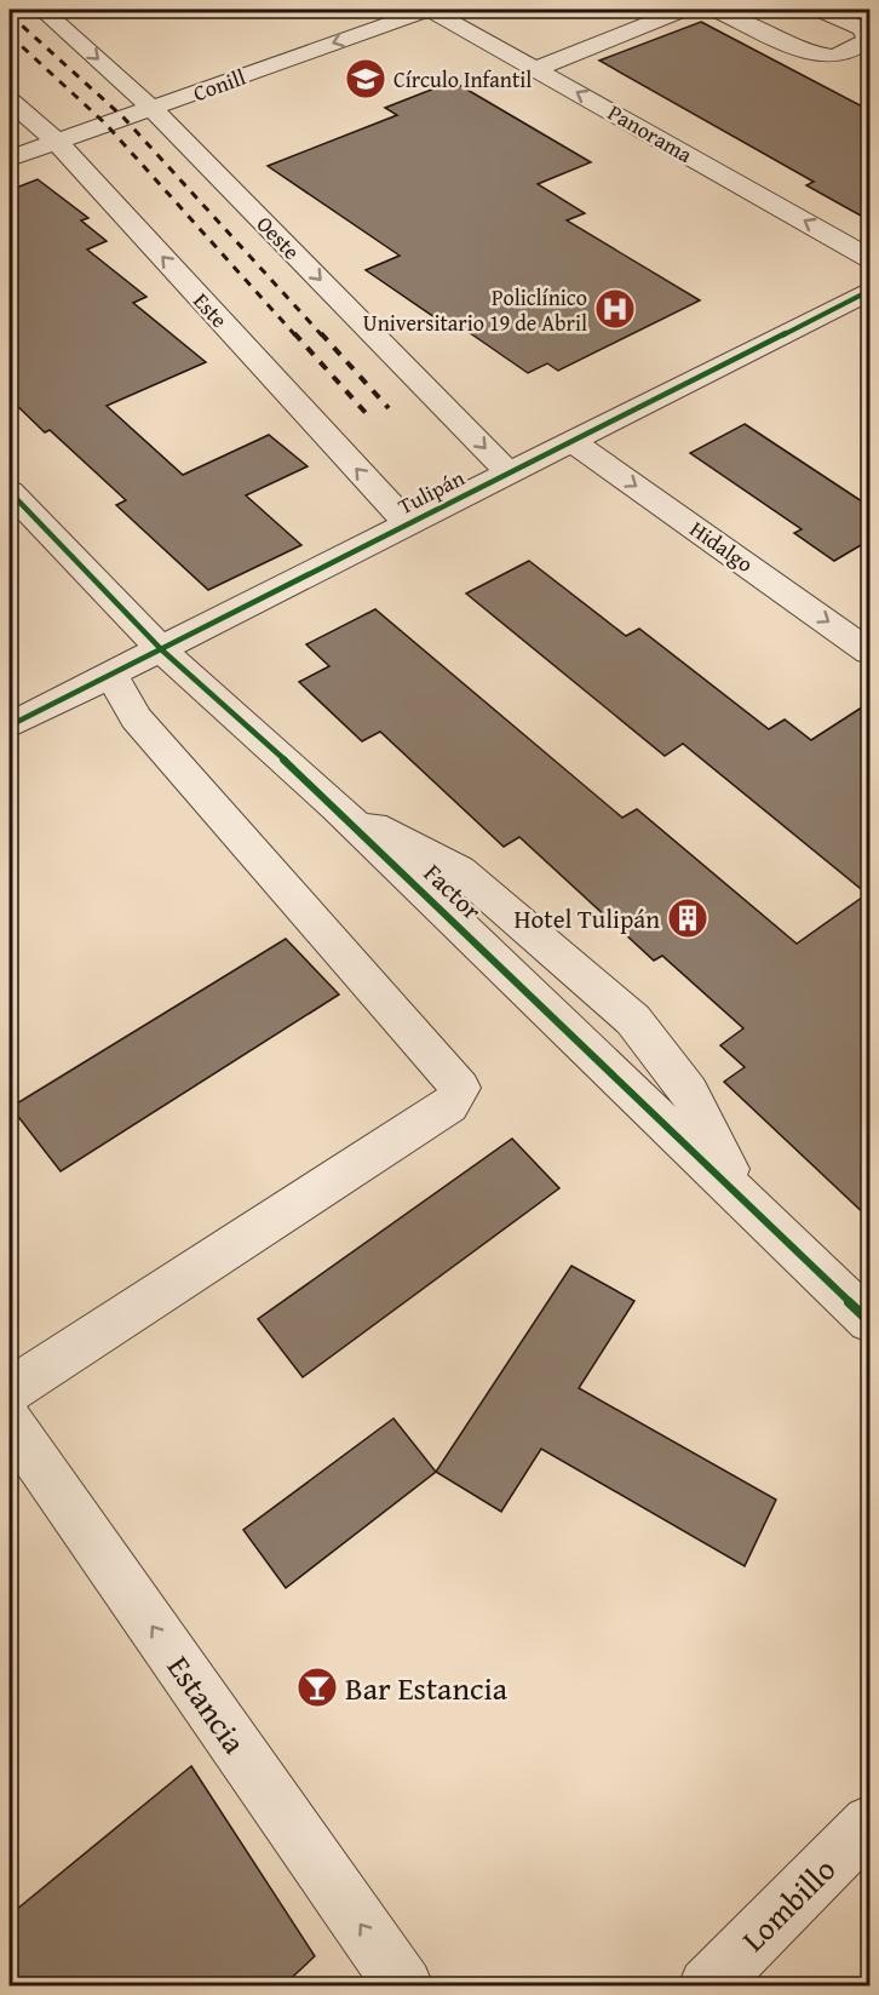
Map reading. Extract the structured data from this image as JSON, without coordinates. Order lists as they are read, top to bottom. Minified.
{"streets":{"street":["Conill","Panorama","Oeste","Este","Tulipán","Hidalgo","Factor","Estancia","Lombillo"]},"crossings":[["Conill","Panorama"],["Conill","Oeste"],["Conill","Este"],["Oeste","Tulipán"],["Este","Tulipán"],["Tulipán","Hidalgo"],["Tulipán","Factor"]],"one_way":["Conill","Panorama","Oeste","Este","Hidalgo","Estancia"],"places":{"school or university":["Círculo Infantil"],"hospital":["Policlínico Universitario 19 de Abril"],"building":["Hotel Tulipán"],"bar":["Bar Estancia"]}}
